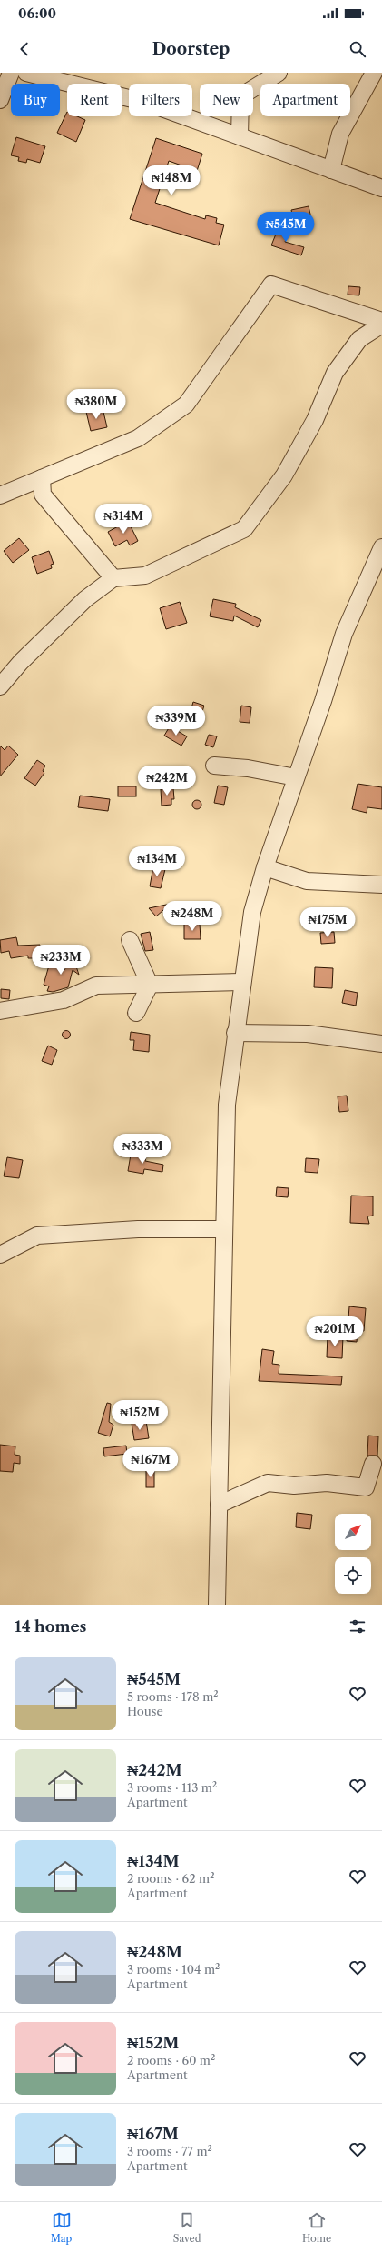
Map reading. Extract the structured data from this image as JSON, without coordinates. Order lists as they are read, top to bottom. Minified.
{"north":"top right","page":{"status":"06:00","header":"Doorstep","chip":["Buy","Rent","Filters","New","Apartment"],"price":["₦148M","₦545M","₦380M","₦314M","₦339M","₦242M","₦134M","₦248M","₦175M","₦233M","₦333M","₦201M","₦152M","₦167M"],"heading":"14 homes","list":[{"name":"₦545M","note":"5 rooms · 178 m² · House"},{"name":"₦242M","note":"3 rooms · 113 m² · Apartment"},{"name":"₦134M","note":"2 rooms · 62 m² · Apartment"},{"name":"₦248M","note":"3 rooms · 104 m² · Apartment"},{"name":"₦152M","note":"2 rooms · 60 m² · Apartment"},{"name":"₦167M","note":"3 rooms · 77 m² · Apartment"}],"tabs":["Map","Saved","Home"]}}
